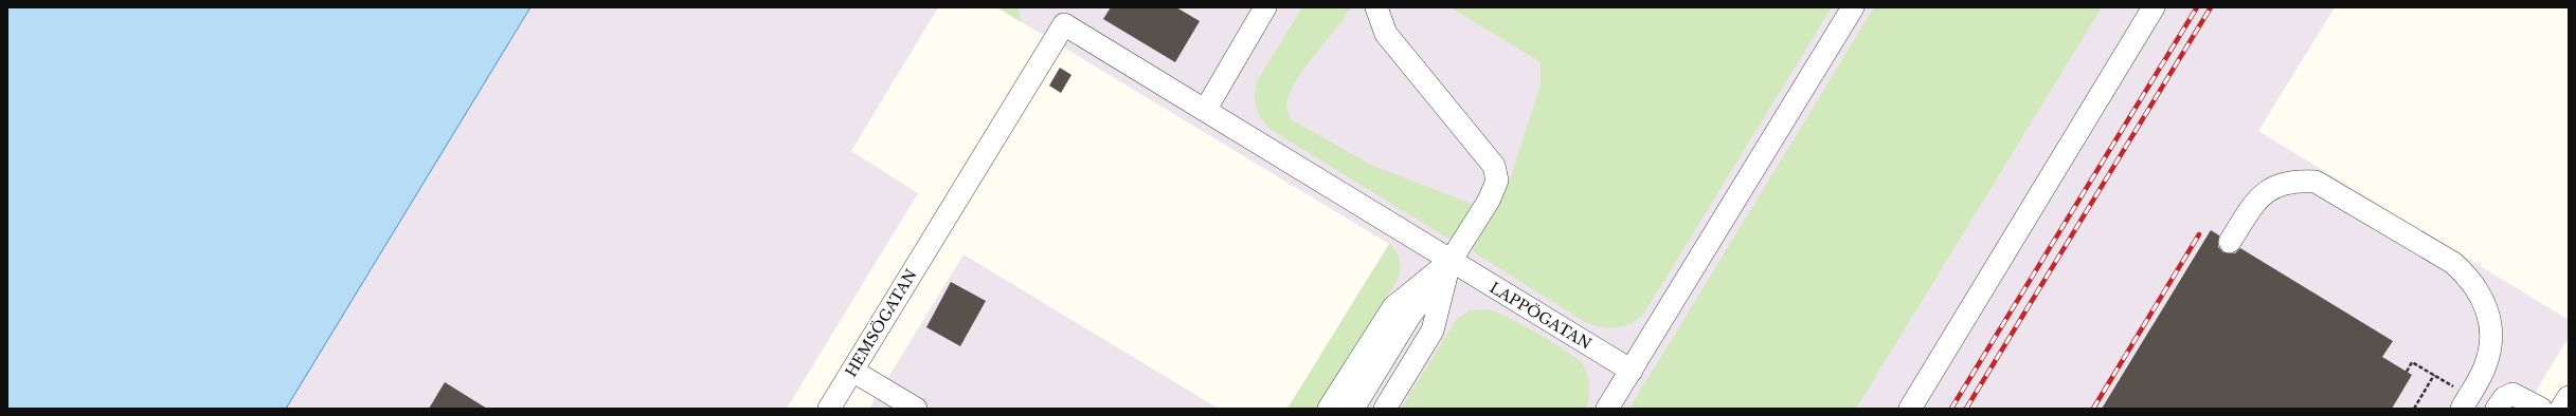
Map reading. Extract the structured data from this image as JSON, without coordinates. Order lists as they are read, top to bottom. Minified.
{"streets":{"street":["LAPPÖGATAN","HEMSÖGATAN"]},"crossings":[["LAPPÖGATAN","HEMSÖGATAN"]]}
